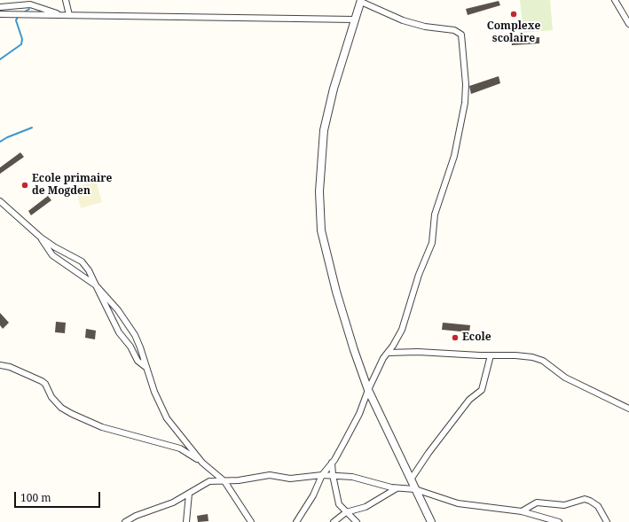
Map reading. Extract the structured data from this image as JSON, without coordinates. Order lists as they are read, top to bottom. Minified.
{"places":["Complexe scolaire","Ecole primaire de Mogden","Ecole"],"scale_bar":"100 m"}
